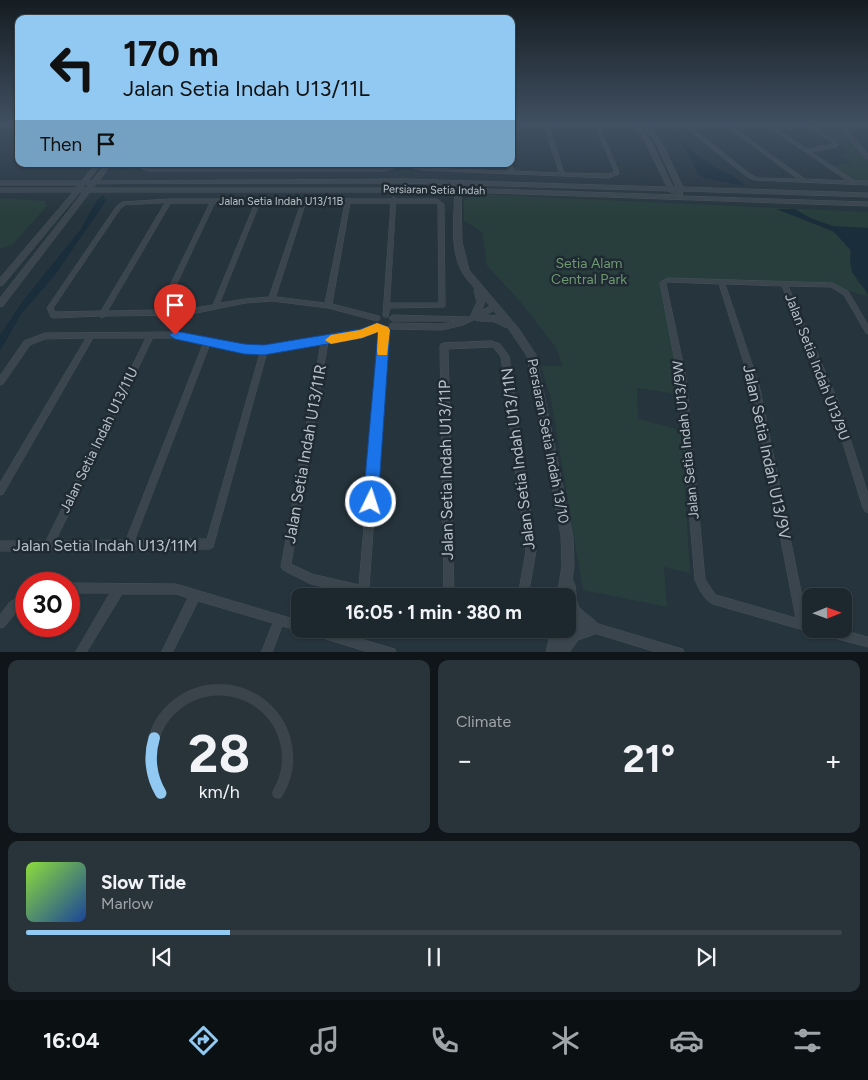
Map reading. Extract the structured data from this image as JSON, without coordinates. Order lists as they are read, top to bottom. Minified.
{"streets":{"street":["Persiaran Setia Indah","Jalan Setia Indah U13/11B","Jalan Setia Indah U13/9U","Jalan Setia Indah U13/11U","Jalan Setia Indah U13/9W","Persiaran Setia Indah 13/10","Jalan Setia Indah U13/9V","Jalan Setia Indah U13/11R","Jalan Setia Indah U13/11N","Jalan Setia Indah U13/11P","Jalan Setia Indah U13/11M"]},"crossings":[["Persiaran Setia Indah","Persiaran Setia Indah 13/10"],["Jalan Setia Indah U13/11U","Jalan Setia Indah U13/11M"],["Jalan Setia Indah U13/9W","Jalan Setia Indah U13/9V"],["Jalan Setia Indah U13/11N","Jalan Setia Indah U13/11P"]],"parks":["Setia Alam Central Park"],"north":"right","page":{"turn":["170 m","Jalan Setia Indah U13/11L"],"then":"Then","limit":"30","trip":"16:05 · 1 min · 380 m","tile":"Climate","heat":["−","21°","+"],"song":["Slow Tide","Marlow"],"tabs":"16:04","gauge":["28","km/h"]}}
